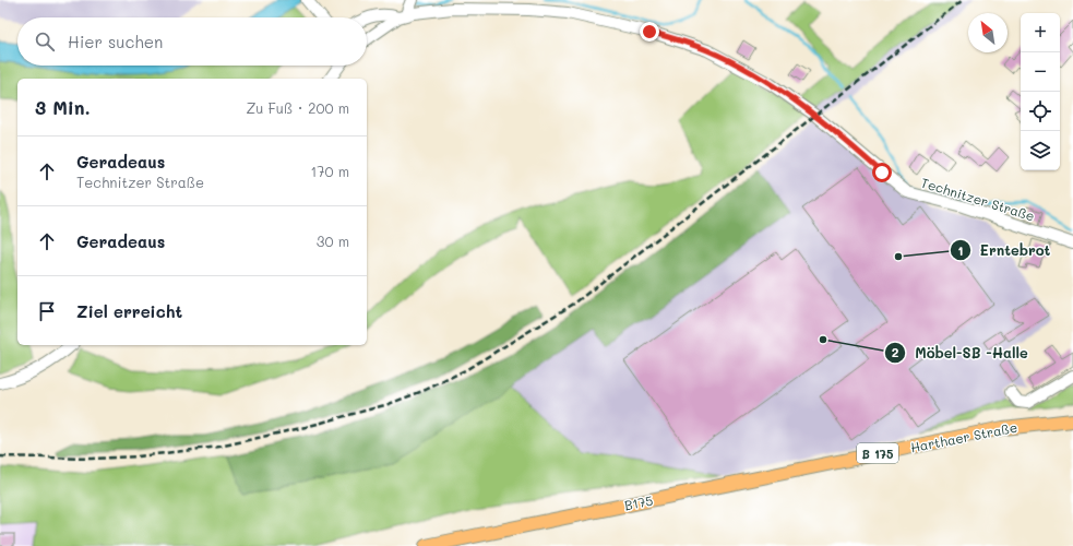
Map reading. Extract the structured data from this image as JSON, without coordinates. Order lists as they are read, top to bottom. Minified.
{"streets":{"main road":["Harthaer Straße","B 175","B175"],"street":["Technitzer Straße"]},"crossings":[["Harthaer Straße","B175"]],"places":["Erntebrot","Möbel-SB -Halle"],"north":"top left","page":{"map_buttons":["+","−"],"search":"Hier suchen","heading":["3 Min.","Zu Fuß · 200 m"],"list":[["Geradeaus","Technitzer Straße","170 m"],["Geradeaus","30 m"],"Ziel erreicht"]}}
